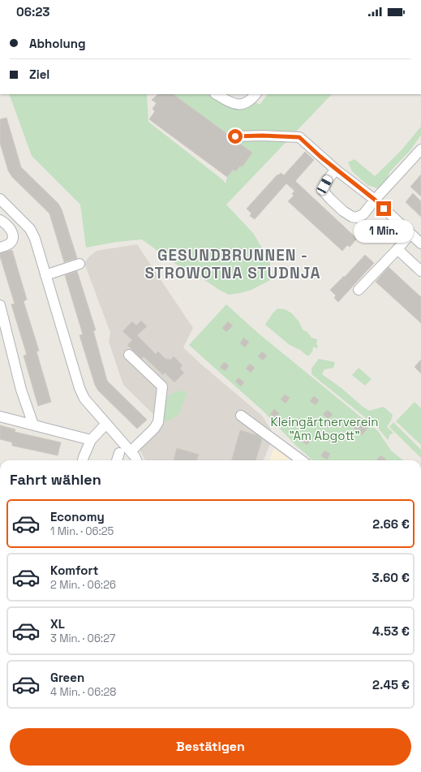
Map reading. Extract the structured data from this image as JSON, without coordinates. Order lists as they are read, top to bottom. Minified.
{"districts":["GESUNDBRUNNEN - STROWOTNA STUDNJA"],"parks":["Kleingärtnerverein \"Am Abgott\""],"page":{"status":"06:23","banner":["Abholung","Ziel"],"bubble":"1 Min.","heading":"Fahrt wählen","list":[{"name":"Economy","note":"1 Min. · 06:25","value":"2.66 €"},{"name":"Komfort","note":"2 Min. · 06:26","value":"3.60 €"},{"name":"XL","note":"3 Min. · 06:27","value":"4.53 €"},{"name":"Green","note":"4 Min. · 06:28","value":"2.45 €"}],"buttons":"Bestätigen"}}
